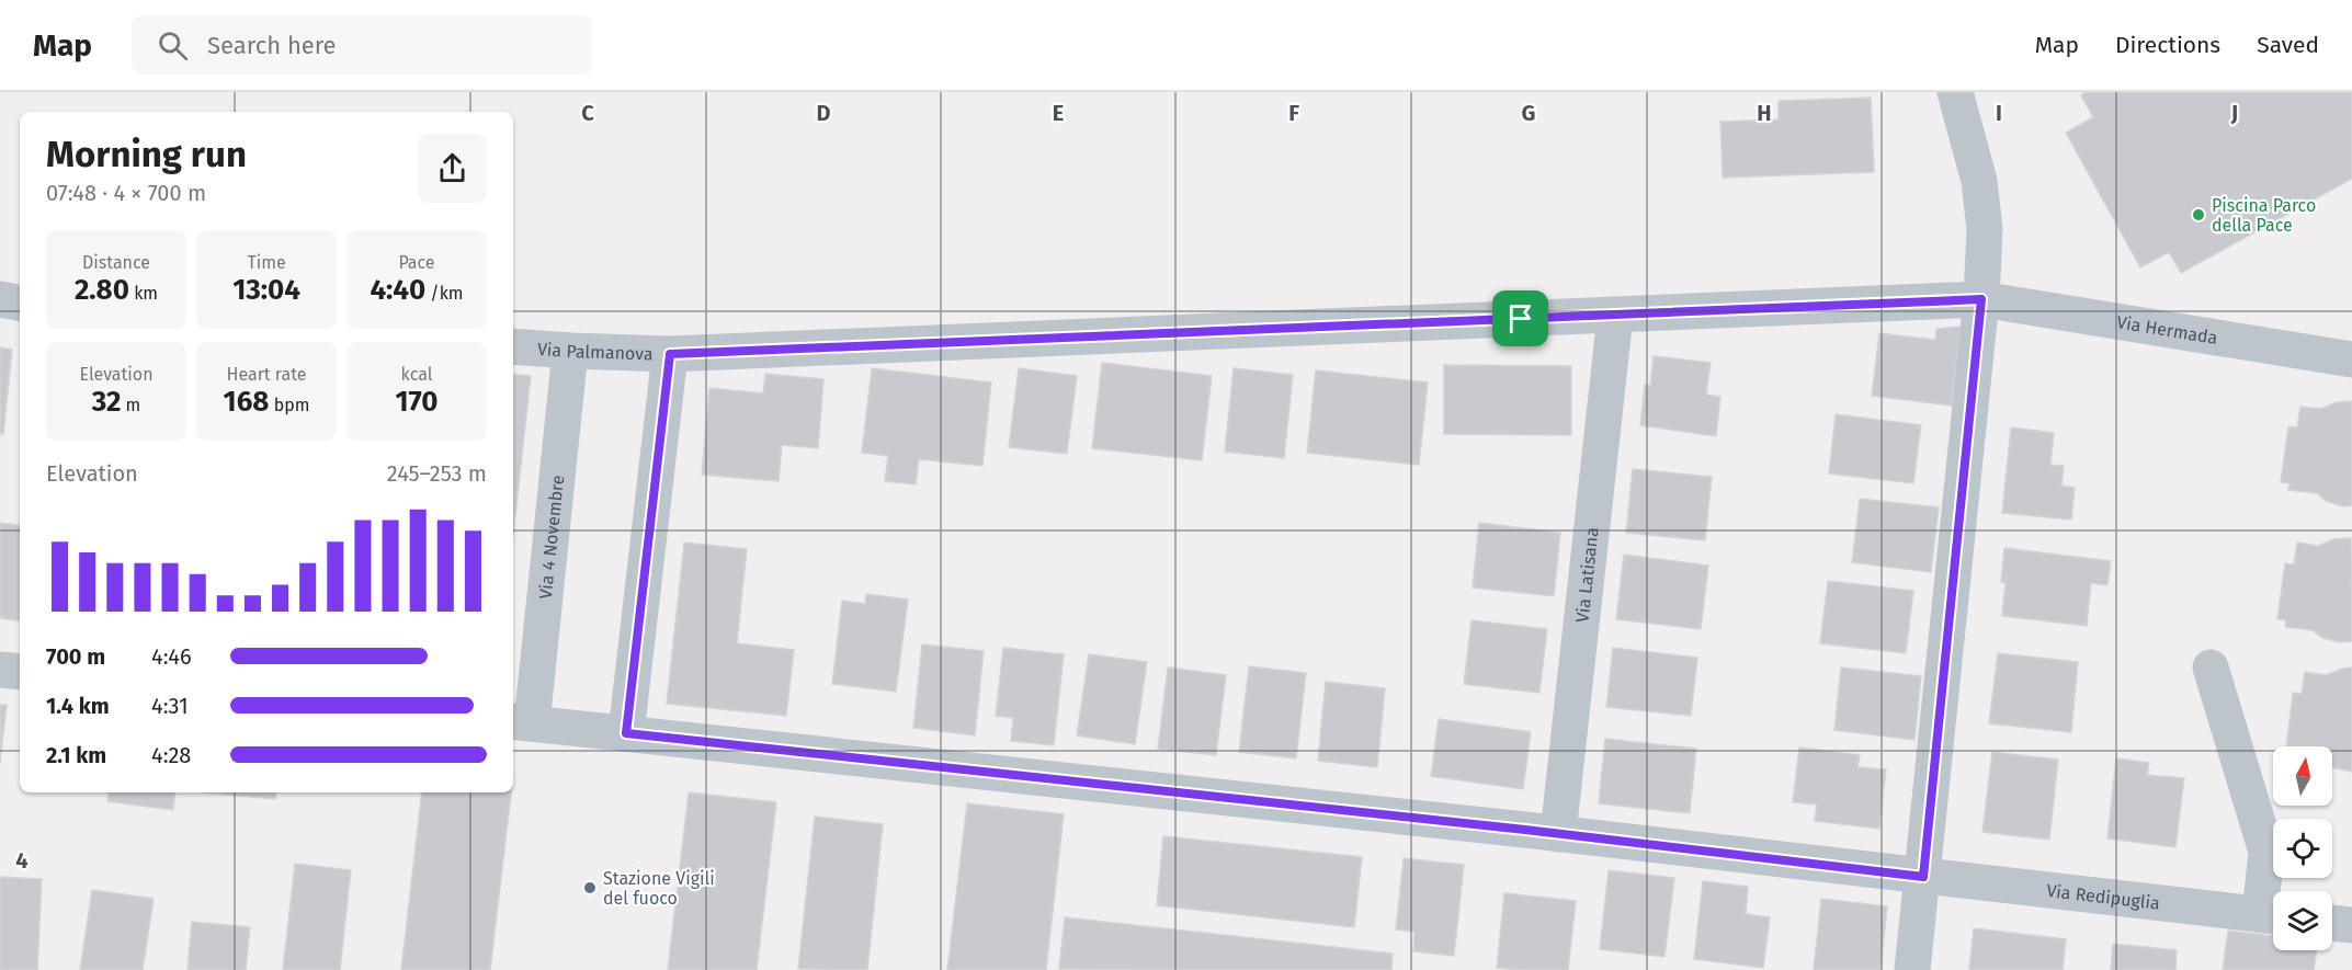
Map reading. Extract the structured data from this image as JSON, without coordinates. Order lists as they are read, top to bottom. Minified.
{"streets":{"street":["Via Hermada","Via Palmanova","Via 4 Novembre","Via Latisana","Via Redipuglia"]},"crossings":[["Via Hermada","Via Palmanova"],["Via Palmanova","Via 4 Novembre"],["Via Palmanova","Via Latisana"],["Via 4 Novembre","Via Redipuglia"],["Via Latisana","Via Redipuglia"]],"places":["Piscina Parco della Pace","Stazione Vigili del fuoco"],"north":"top","page":{"header":"Map","search":"Search here","nav":["Map","Directions","Saved"],"heading":["Morning run","07:48 · 4 × 700 m"],"stats":[["Distance","2.80 km"],["Time","13:04"],["Pace","4:40 /km"],["Elevation","32 m"],["Heart rate","168 bpm"],["kcal","170"]],"chart":["Elevation","245–253 m"],"list":[{"name":"700 m","note":"4:46"},{"name":"1.4 km","note":"4:31"},{"name":"2.1 km","note":"4:28"}]},"grid":{"columns":["C","D","E","F","G","H","I","J"],"rows":["4"]}}
